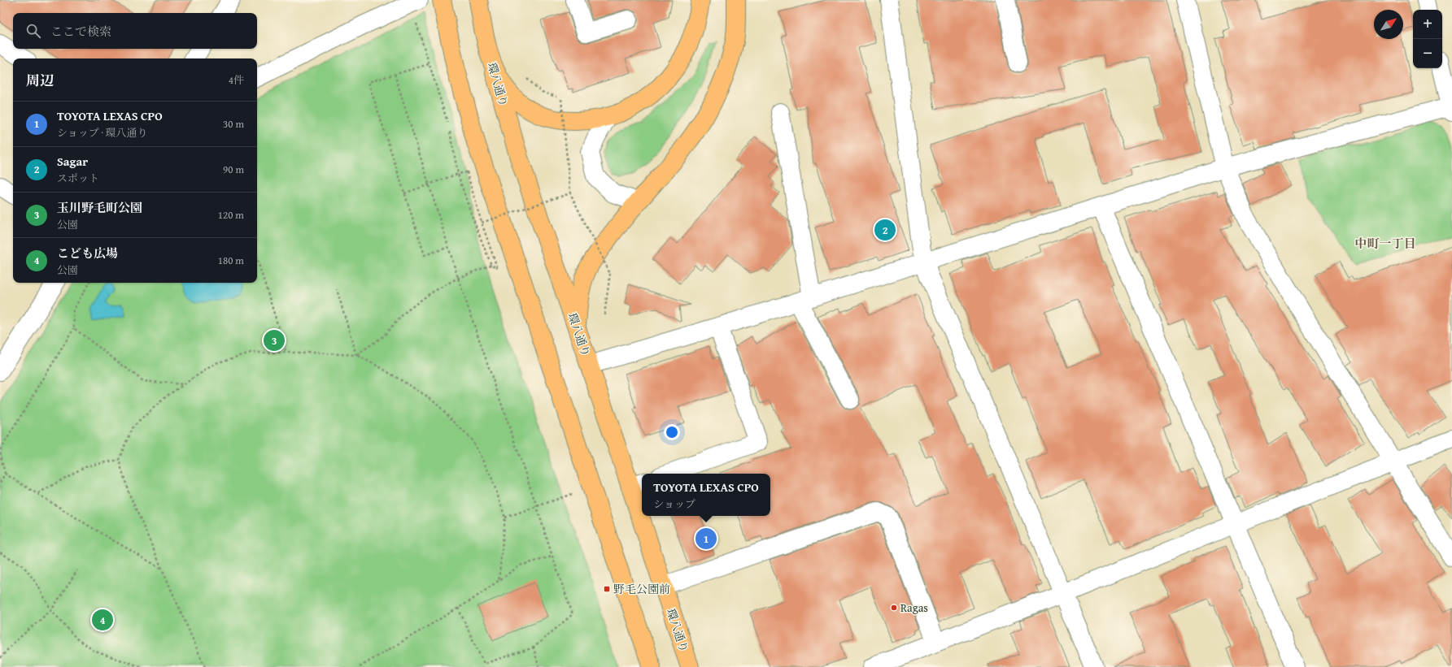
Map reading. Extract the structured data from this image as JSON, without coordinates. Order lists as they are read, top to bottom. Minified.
{"streets":{"main road":["環八通り"]},"districts":["中町一丁目"],"places":{"transit":["野毛公園前"],"other":["Ragas"]},"north":"top right","page":{"map_buttons":["+","−"],"search":"ここで検索","heading":["周辺","4件"],"list":[{"mark":"1","name":"TOYOTA LEXAS CPO","note":"ショップ · 環八通り","value":"30 m"},{"mark":"2","name":"Sagar","note":"スポット","value":"90 m"},{"mark":"3","name":"玉川野毛町公園","note":"公園","value":"120 m"},{"mark":"4","name":"こども広場","note":"公園","value":"180 m"}],"pins":["2","3","1","4"],"popup":["TOYOTA LEXAS CPO","ショップ"]}}
